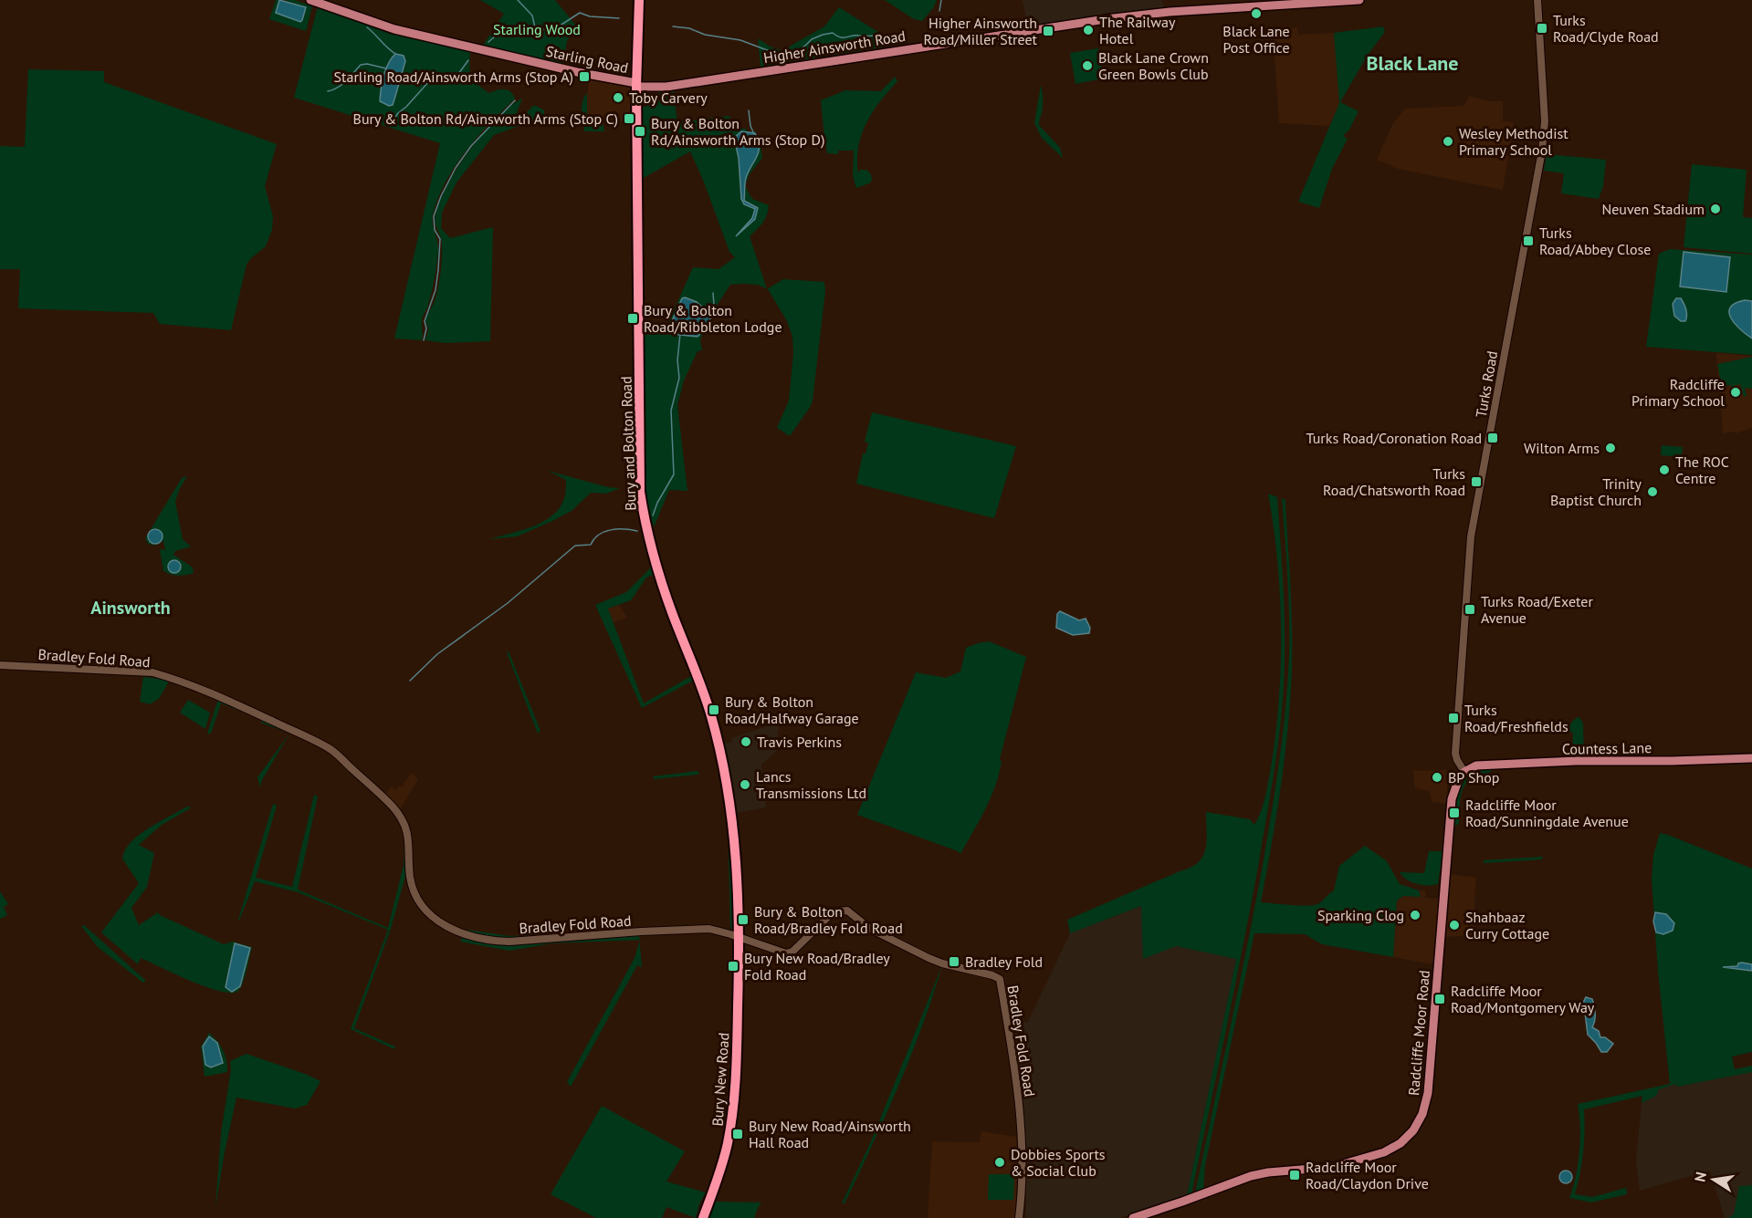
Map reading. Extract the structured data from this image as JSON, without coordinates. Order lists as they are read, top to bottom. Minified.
{"streets":{"highway":["Bury and Bolton Road","Bury New Road"],"main road":["Higher Ainsworth Road","Starling Road","Countess Lane","Radcliffe Moor Road"],"street":["Turks Road","Bradley Fold Road"]},"crossings":[["Higher Ainsworth Road","Starling Road"],["Higher Ainsworth Road","Bury and Bolton Road"],["Starling Road","Bury and Bolton Road"],["Turks Road","Countess Lane"],["Turks Road","Radcliffe Moor Road"],["Bury and Bolton Road","Bradley Fold Road"],["Bury and Bolton Road","Bury New Road"],["Bradley Fold Road","Bury New Road"],["Countess Lane","Radcliffe Moor Road"]],"districts":["Black Lane","Ainsworth"],"parks":["Starling Wood"],"places":{"other":["Black Lane Post Office","The Railway Hotel","Black Lane Crown Green Bowls Club","Toby Carvery","Wesley Methodist Primary School","Neuven Stadium","Radcliffe Primary School","Wilton Arms","The ROC Centre","Trinity Baptist Church","Travis Perkins","BP Shop","Lancs Transmissions Ltd","Sparking Clog","Shahbaaz Curry Cottage","Dobbies Sports & Social Club"],"transit":["Turks Road/Clyde Road","Higher Ainsworth Road/Miller Street","Starling Road/Ainsworth Arms (Stop A)","Bury & Bolton Rd/Ainsworth Arms (Stop C)","Bury & Bolton Rd/Ainsworth Arms (Stop D)","Turks Road/Abbey Close","Bury & Bolton Road/Ribbleton Lodge","Turks Road/Coronation Road","Turks Road/Chatsworth Road","Turks Road/Exeter Avenue","Bury & Bolton Road/Halfway Garage","Turks Road/Freshfields","Radcliffe Moor Road/Sunningdale Avenue","Bury & Bolton Road/Bradley Fold Road","Bradley Fold","Bury New Road/Bradley Fold Road","Radcliffe Moor Road/Montgomery Way","Bury New Road/Ainsworth Hall Road","Radcliffe Moor Road/Claydon Drive"]},"north":"left"}
